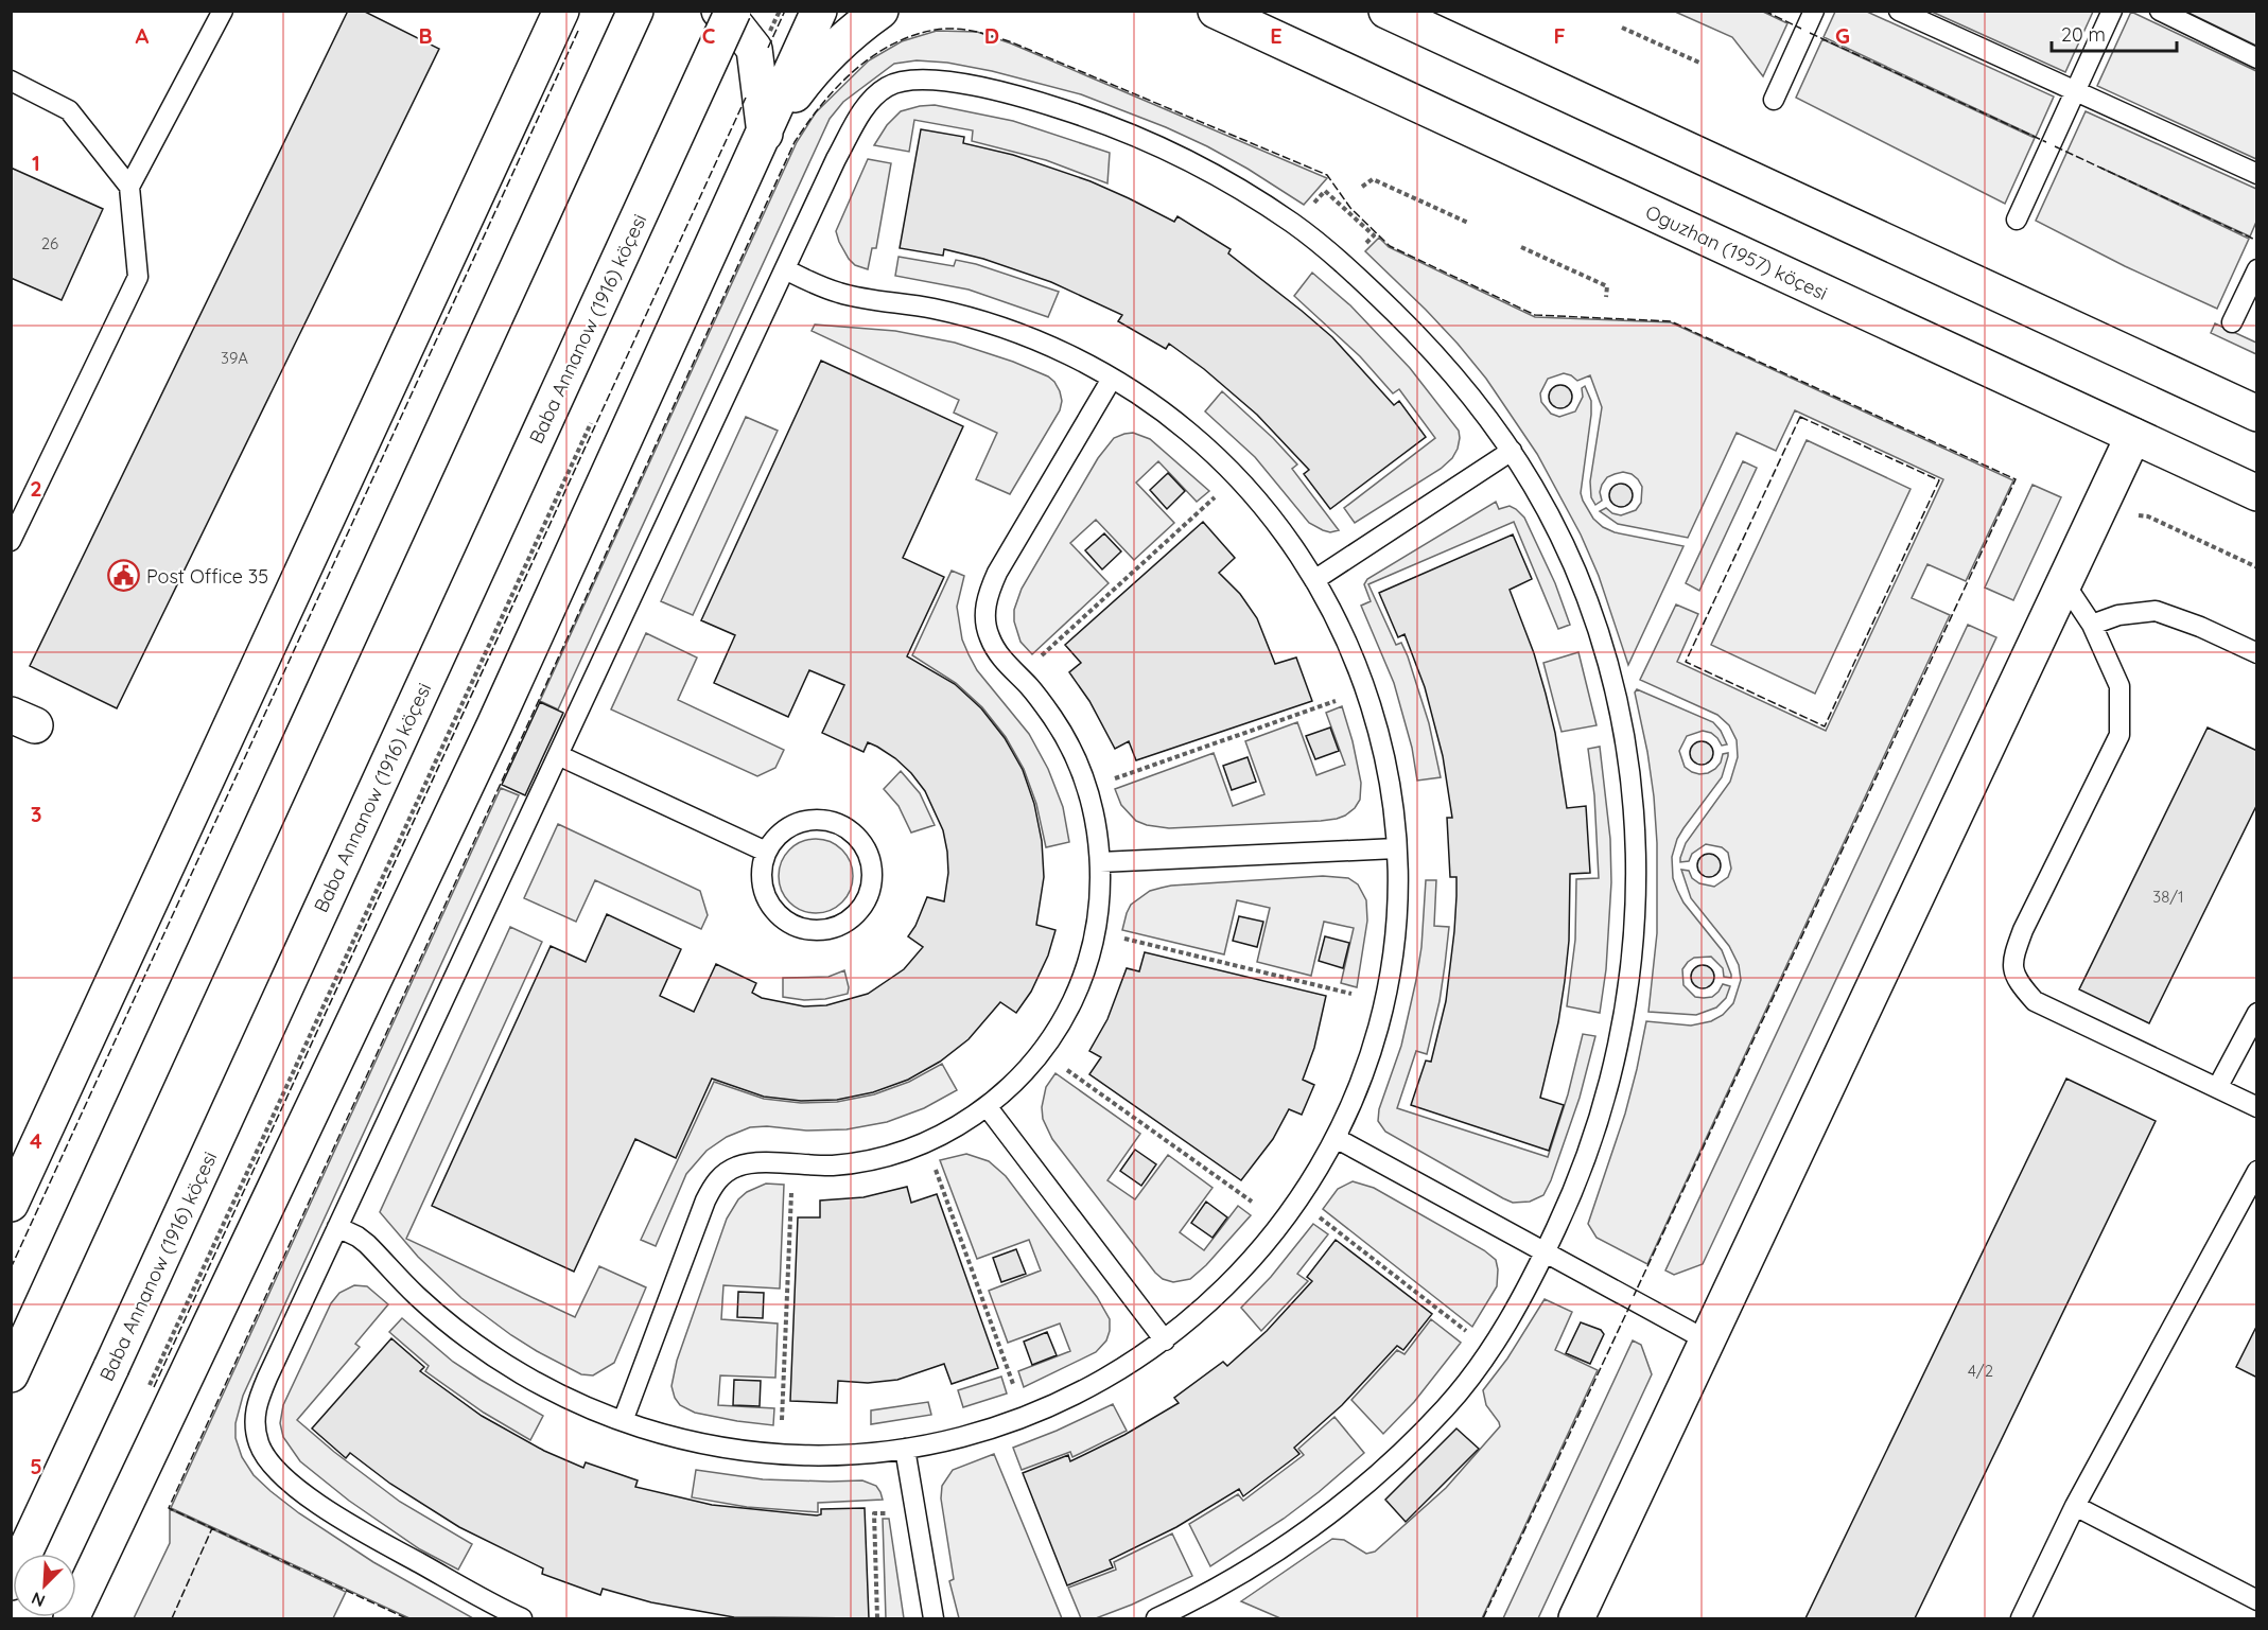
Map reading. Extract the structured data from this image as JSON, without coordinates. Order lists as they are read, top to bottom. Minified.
{"streets":{"main road":["Oguzhan (1957) köçesi","Baba Annanow (1916) köçesi"]},"places":{"public building":["Post Office 35"]},"house_numbers":["26","39A","38/1","4/2"],"scale_bar":"20 m","north":"bottom left","grid":{"columns":["A","B","C","D","E","F","G"],"rows":["1","2","3","4","5"]}}
